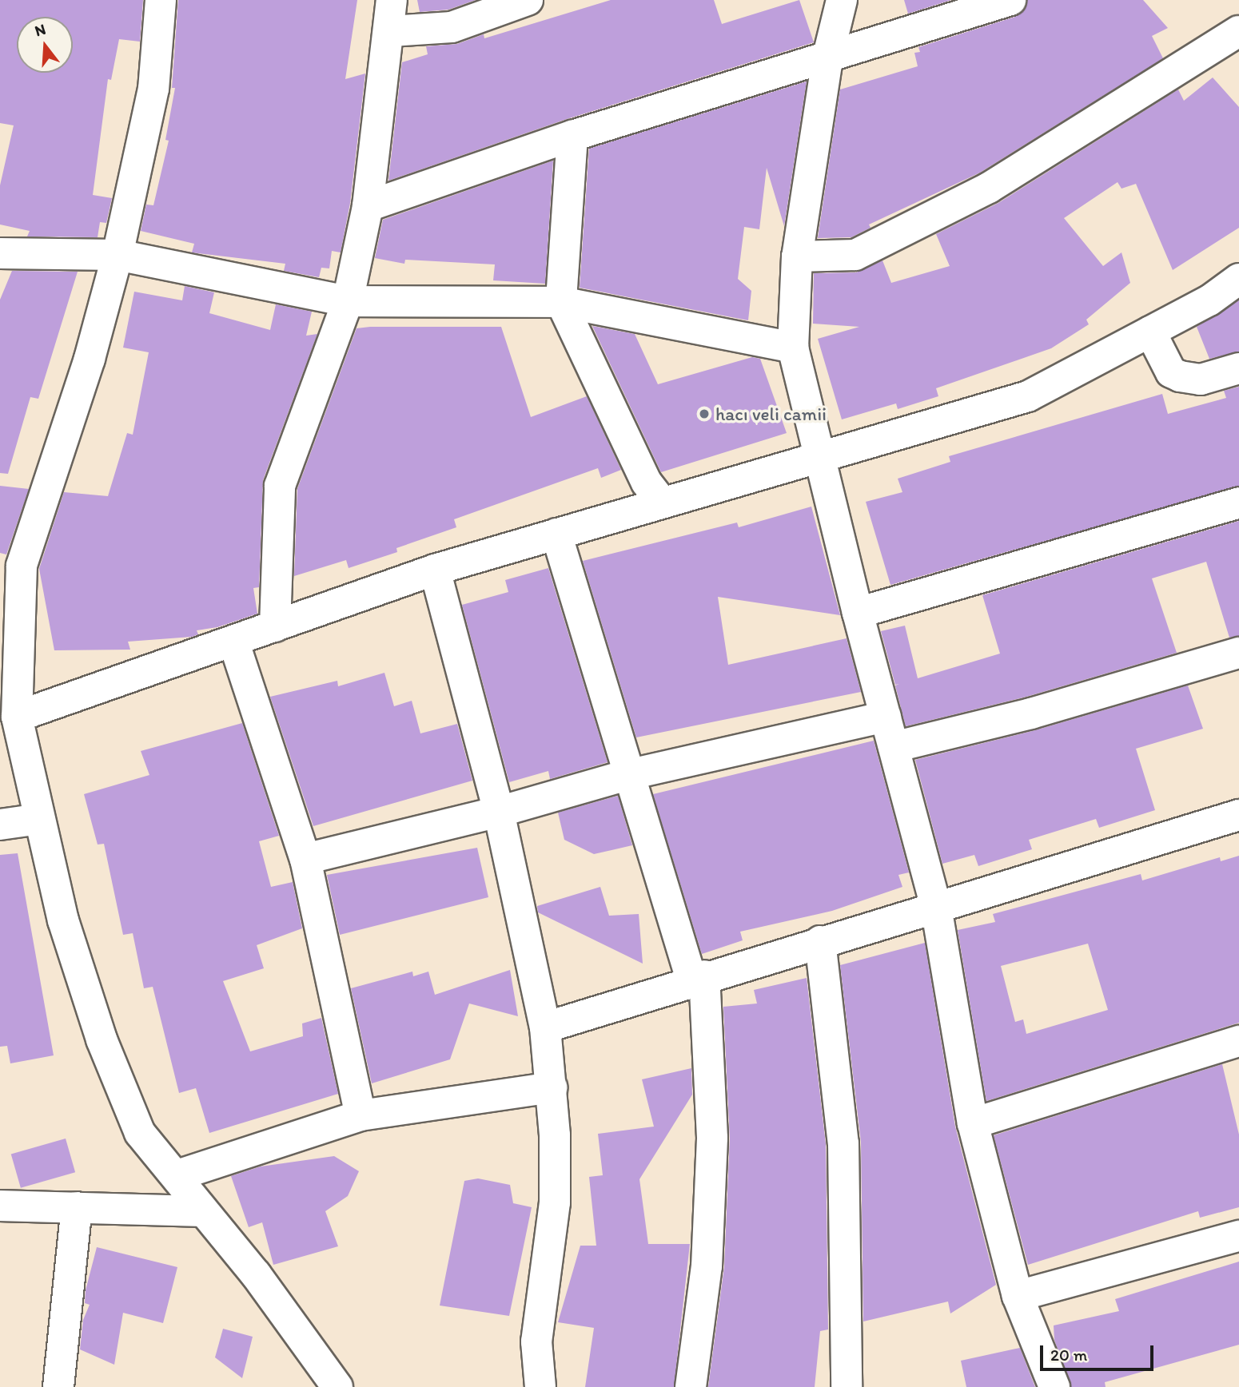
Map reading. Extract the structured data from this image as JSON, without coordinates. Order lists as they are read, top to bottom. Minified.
{"places":["hacı veli camii"],"scale_bar":"20 m","north":"top"}
